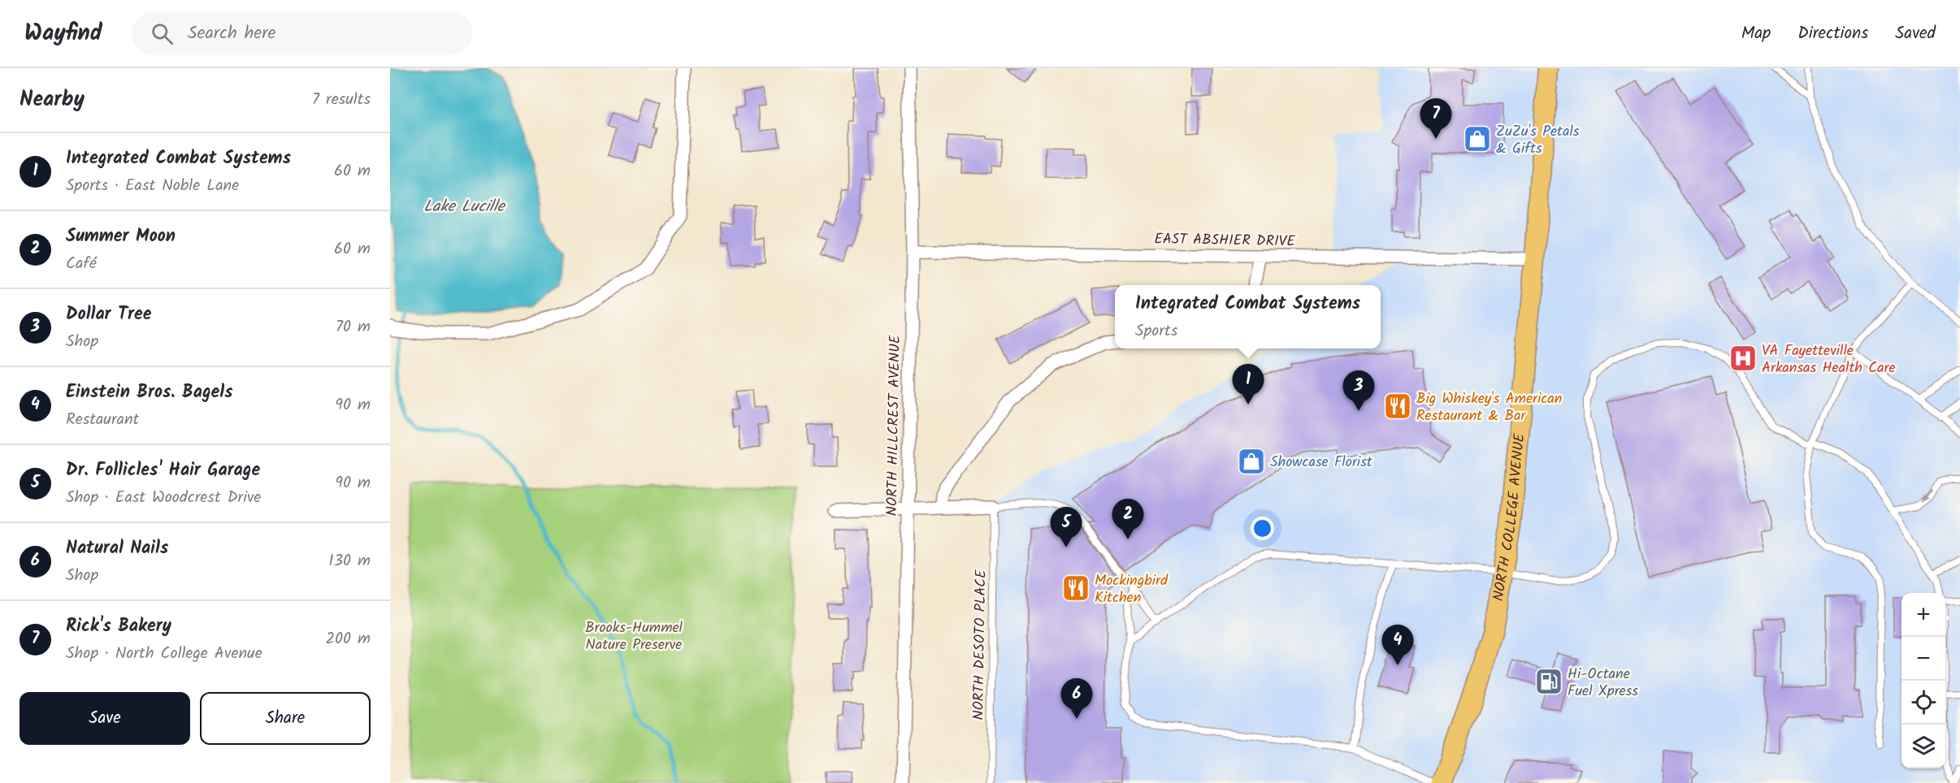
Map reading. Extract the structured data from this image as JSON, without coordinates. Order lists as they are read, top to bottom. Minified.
{"streets":{"main road":["NORTH COLLEGE AVENUE"],"street":["EAST ABSHIER DRIVE","NORTH HILLCREST AVENUE"],"lane":["NORTH DESOTO PLACE"]},"crossings":[["EAST ABSHIER DRIVE","NORTH HILLCREST AVENUE"],["EAST ABSHIER DRIVE","NORTH COLLEGE AVENUE"]],"water":["Lake Lucille"],"parks":["Brooks-Hummel Nature Preserve"],"places":{"shop":["ZuZu's Petals & Gifts","Showcase Florist"],"hospital":["VA Fayetteville Arkansas Health Care"],"restaurant":["Big Whiskey's American Restaurant & Bar","Mockingbird Kitchen"],"fuel station":["Hi-Octane Fuel Xpress"]},"page":{"header":"Wayfind","search":"Search here","nav":["Map","Directions","Saved"],"heading":["Nearby","7 results"],"pins":["7","1","3","2","5","4","6"],"list":[{"mark":"1","name":"Integrated Combat Systems","note":"Sports · East Noble Lane","value":"60 m"},{"mark":"2","name":"Summer Moon","note":"Café","value":"60 m"},{"mark":"3","name":"Dollar Tree","note":"Shop","value":"70 m"},{"mark":"4","name":"Einstein Bros. Bagels","note":"Restaurant","value":"90 m"},{"mark":"5","name":"Dr. Follicles' Hair Garage","note":"Shop · East Woodcrest Drive","value":"90 m"},{"mark":"6","name":"Natural Nails","note":"Shop","value":"130 m"},{"mark":"7","name":"Rick's Bakery","note":"Shop · North College Avenue","value":"200 m"}],"popup":["Integrated Combat Systems","Sports"],"map_buttons":["+","−"],"buttons":["Save","Share"]}}
